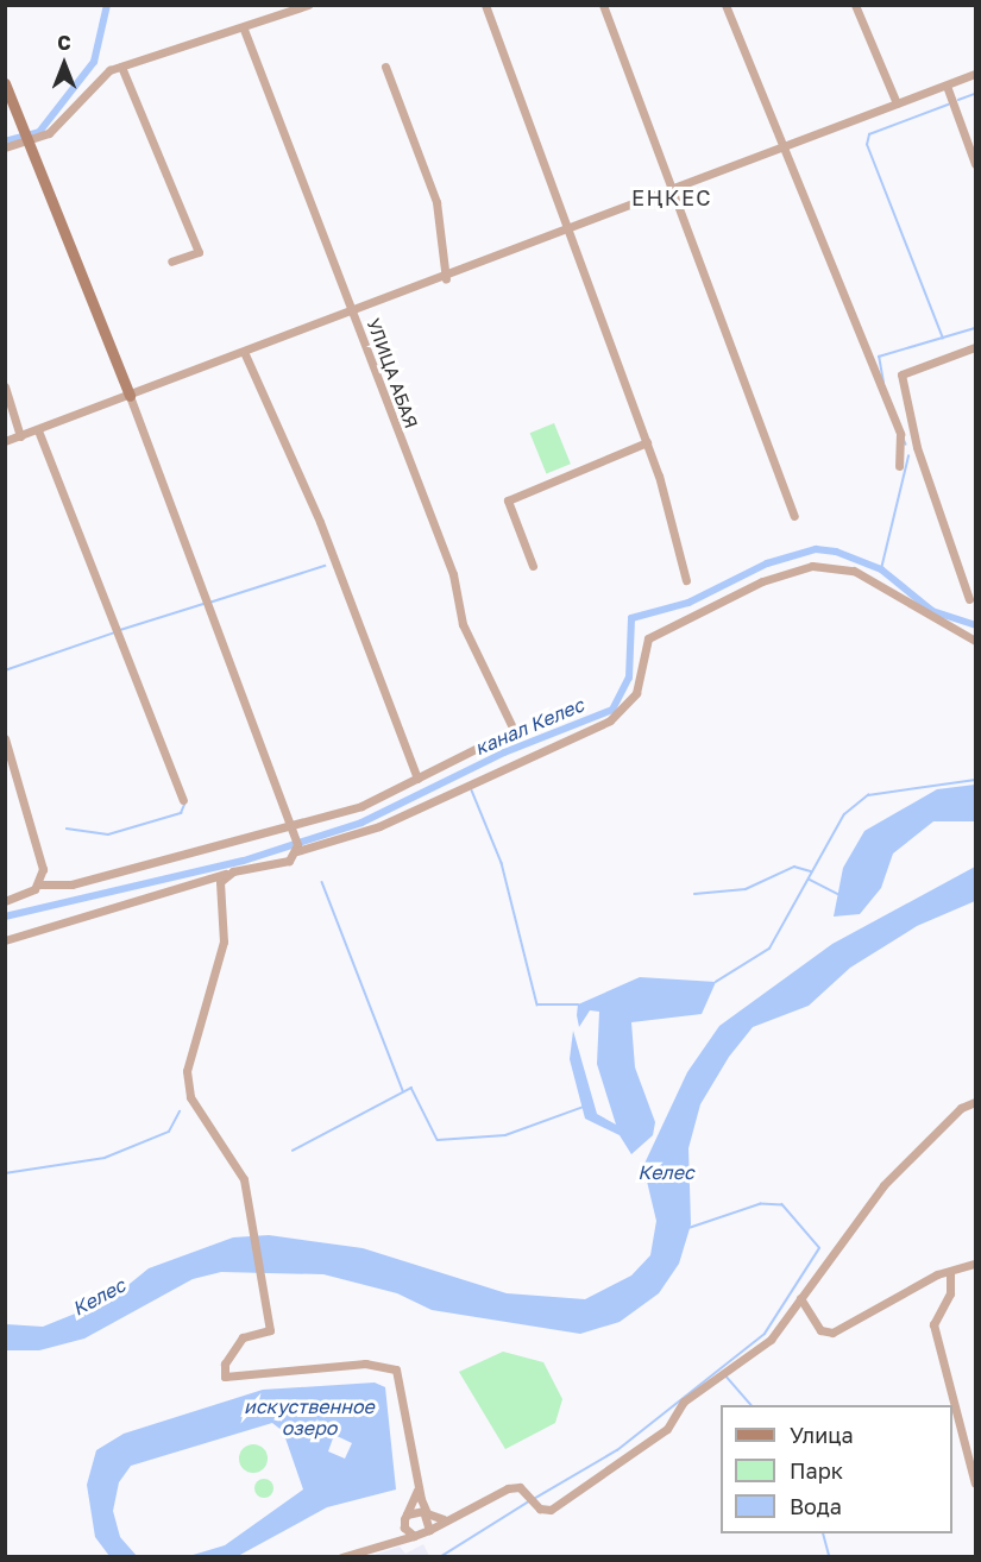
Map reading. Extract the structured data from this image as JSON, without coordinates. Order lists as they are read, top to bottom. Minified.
{"streets":{"street":["УЛИЦА АБАЯ"]},"districts":["ЕҢКЕС"],"water":["канал Келес","Келес","искуственное озеро"],"legend":["Улица","Парк","Вода"],"north":"top"}
